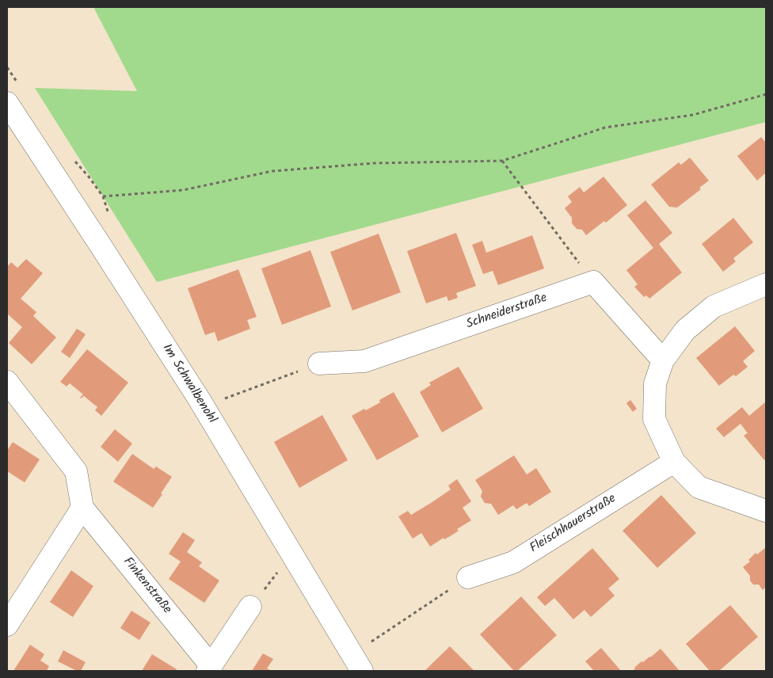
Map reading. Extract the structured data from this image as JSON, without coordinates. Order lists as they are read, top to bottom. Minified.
{"streets":{"street":["Schneiderstraße","Im Schwalbenohl","Fleischhauerstraße","Finkenstraße"]}}
